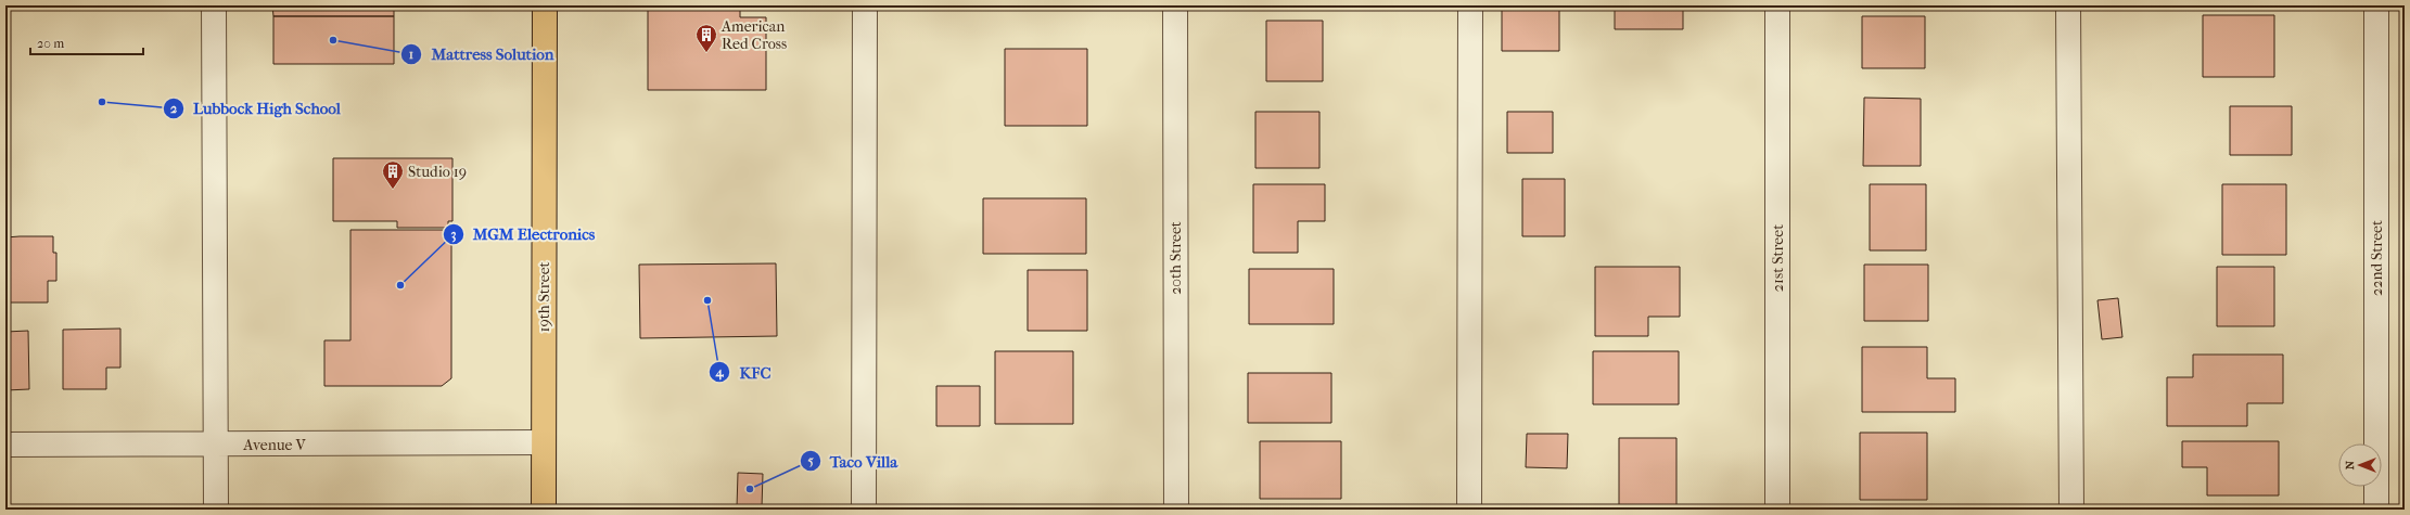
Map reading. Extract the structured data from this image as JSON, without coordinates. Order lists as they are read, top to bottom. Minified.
{"streets":{"main road":["19th Street"],"street":["20th Street","21st Street","22nd Street","Avenue V"]},"crossings":[["19th Street","Avenue V"]],"places":{"other":["Mattress Solution","Lubbock High School","MGM Electronics","KFC","Taco Villa"],"building":["American Red Cross","Studio 19"]},"scale_bar":"20 m","north":"left"}
